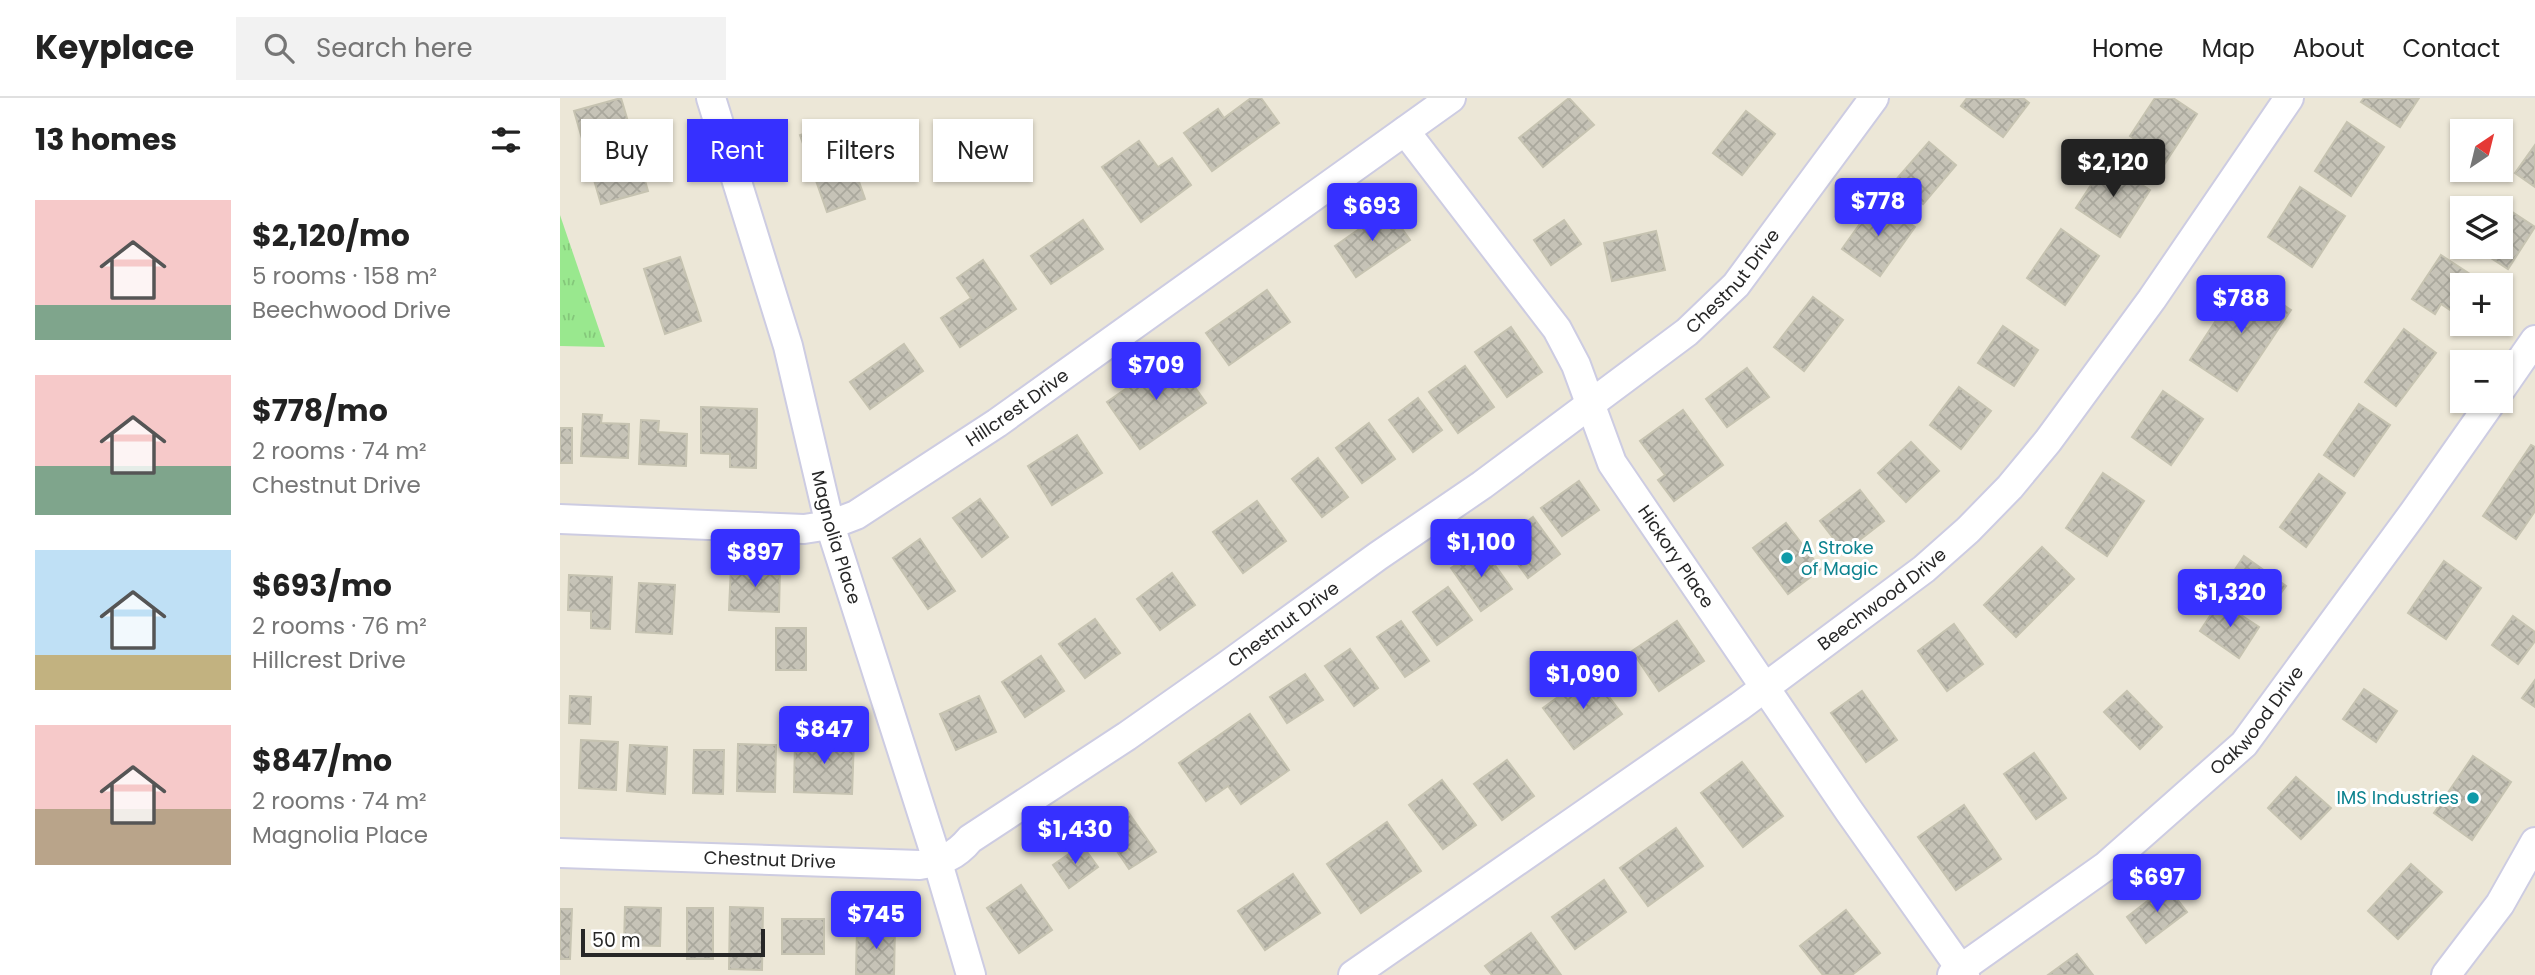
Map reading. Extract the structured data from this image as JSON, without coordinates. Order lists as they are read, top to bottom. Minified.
{"streets":{"street":["Chestnut Drive","Hillcrest Drive","Magnolia Place","Hickory Place","Beechwood Drive","Oakwood Drive"]},"crossings":[["Chestnut Drive","Magnolia Place"],["Chestnut Drive","Hickory Place"],["Hillcrest Drive","Magnolia Place"],["Hillcrest Drive","Hickory Place"],["Hickory Place","Beechwood Drive"],["Hickory Place","Oakwood Drive"]],"places":["A Stroke of Magic","IMS Industries"],"scale_bar":"50 m","north":"top right","page":{"header":"Keyplace","search":"Search here","nav":["Home","Map","About","Contact"],"heading":"13 homes","map_buttons":["+","−"],"chip":["Buy","Rent","Filters","New"],"price":["$2,120","$778","$693","$788","$709","$1,100","$897","$1,320","$1,090","$847","$1,430","$697","$745"],"list":[{"name":"$2,120/mo","note":"5 rooms · 158 m² · Beechwood Drive"},{"name":"$778/mo","note":"2 rooms · 74 m² · Chestnut Drive"},{"name":"$693/mo","note":"2 rooms · 76 m² · Hillcrest Drive"},{"name":"$847/mo","note":"2 rooms · 74 m² · Magnolia Place"}],"scale":"50 m"}}
